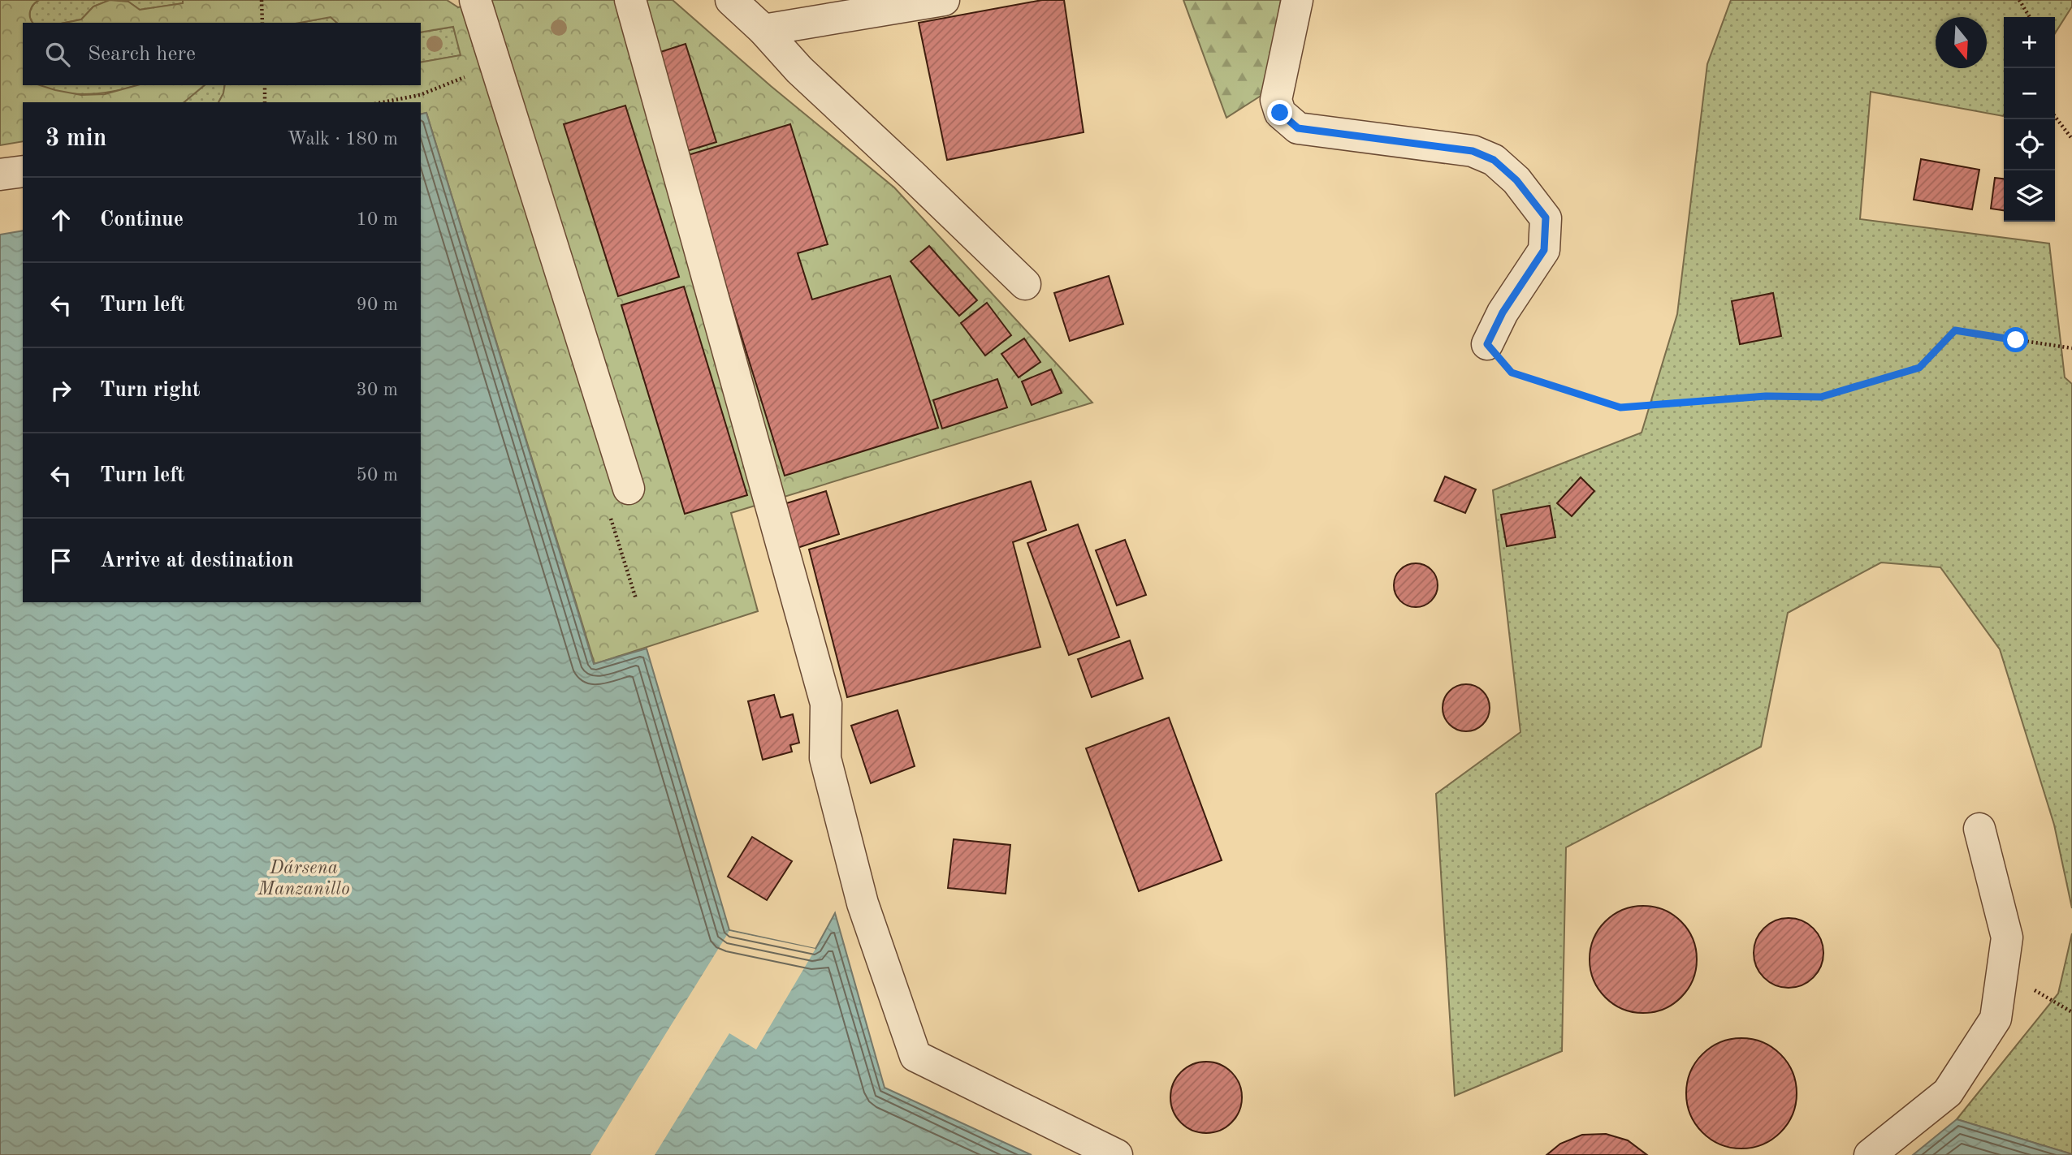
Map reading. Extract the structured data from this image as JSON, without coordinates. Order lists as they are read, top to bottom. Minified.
{"water":["Dársena Manzanillo"],"north":"bottom","page":{"map_buttons":["+","−"],"search":"Search here","heading":["3 min","Walk · 180 m"],"list":[["Continue","10 m"],["Turn left","90 m"],["Turn right","30 m"],["Turn left","50 m"],"Arrive at destination"]}}
